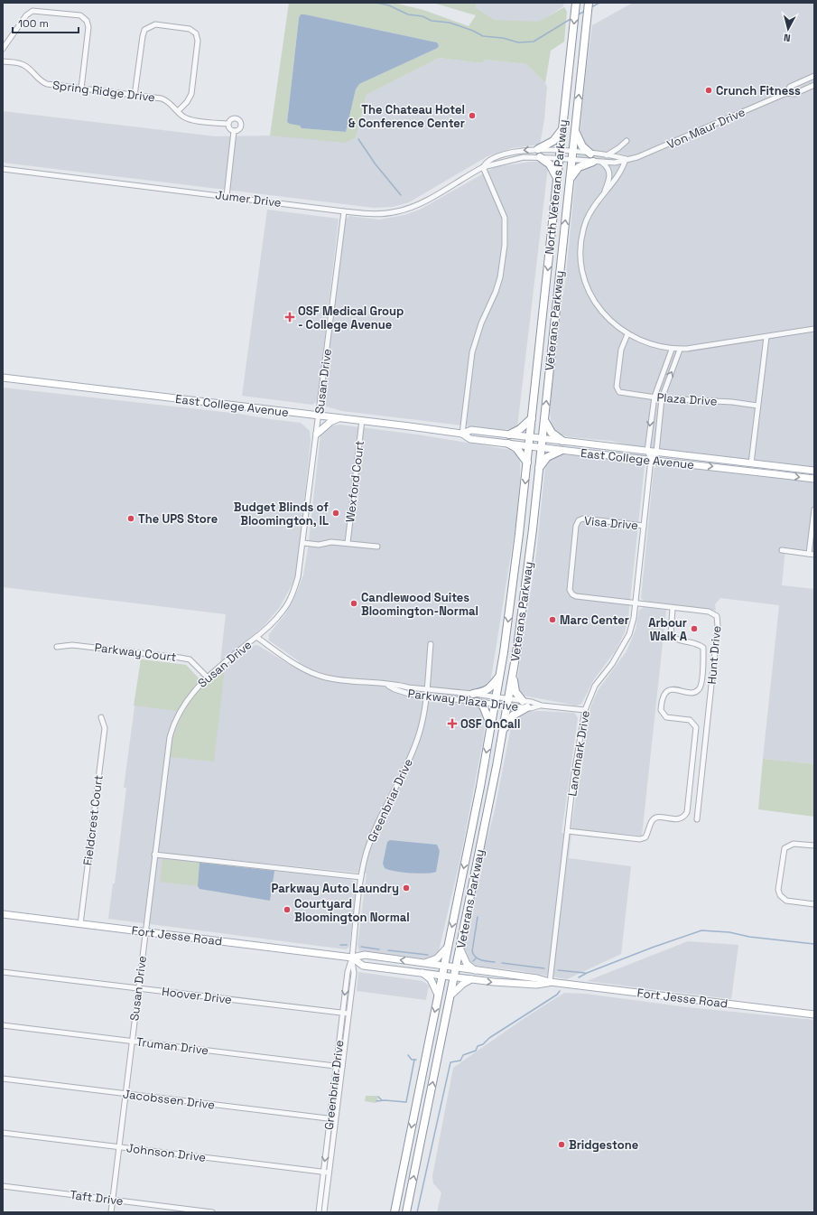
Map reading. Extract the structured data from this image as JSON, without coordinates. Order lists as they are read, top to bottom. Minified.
{"streets":{"highway":["North Veterans Parkway","Veterans Parkway"],"main road":["East College Avenue","Fort Jesse Road"],"street":["Spring Ridge Drive","Von Maur Drive","Jumer Drive","Susan Drive","Plaza Drive","Wexford Court","Visa Drive","Parkway Court","Hunt Drive","Parkway Plaza Drive","Landmark Drive","Greenbriar Drive","Fieldcrest Court","Hoover Drive","Truman Drive","Jacobssen Drive","Johnson Drive","Taft Drive"]},"crossings":[["Von Maur Drive","North Veterans Parkway"],["Von Maur Drive","Jumer Drive"],["Von Maur Drive","Veterans Parkway"],["North Veterans Parkway","Jumer Drive"],["North Veterans Parkway","Veterans Parkway"],["North Veterans Parkway","East College Avenue"],["Jumer Drive","Veterans Parkway"],["Jumer Drive","Susan Drive"],["Veterans Parkway","East College Avenue"],["Veterans Parkway","Parkway Plaza Drive"],["Veterans Parkway","Fort Jesse Road"],["Susan Drive","East College Avenue"],["Susan Drive","Parkway Court"],["Susan Drive","Parkway Plaza Drive"],["Susan Drive","Fort Jesse Road"],["Susan Drive","Hoover Drive"],["Susan Drive","Truman Drive"],["Susan Drive","Jacobssen Drive"],["Susan Drive","Johnson Drive"],["Susan Drive","Taft Drive"],["East College Avenue","Wexford Court"],["East College Avenue","Landmark Drive"],["Visa Drive","Hunt Drive"],["Visa Drive","Landmark Drive"],["Hunt Drive","Landmark Drive"],["Parkway Plaza Drive","Landmark Drive"],["Parkway Plaza Drive","Greenbriar Drive"],["Landmark Drive","Fort Jesse Road"],["Greenbriar Drive","Fort Jesse Road"],["Greenbriar Drive","Hoover Drive"],["Greenbriar Drive","Truman Drive"],["Greenbriar Drive","Jacobssen Drive"],["Greenbriar Drive","Johnson Drive"],["Fieldcrest Court","Fort Jesse Road"]],"one_way":["North Veterans Parkway"],"places":{"other":["Crunch Fitness","The Chateau Hotel & Conference Center","Budget Blinds of Bloomington, IL","The UPS Store","Candlewood Suites Bloomington-Normal","Marc Center","Arbour Walk A","Parkway Auto Laundry","Courtyard Bloomington Normal","Bridgestone"],"health":["OSF Medical Group - College Avenue","OSF OnCall"]},"scale_bar":"100 m","north":"bottom"}
